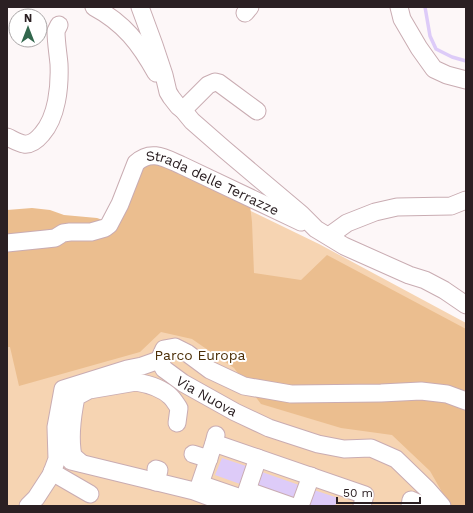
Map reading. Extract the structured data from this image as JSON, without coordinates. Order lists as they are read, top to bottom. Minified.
{"streets":{"street":["Strada delle Terrazze","Via Nuova"]},"parks":["Parco Europa"],"scale_bar":"50 m","north":"top"}
